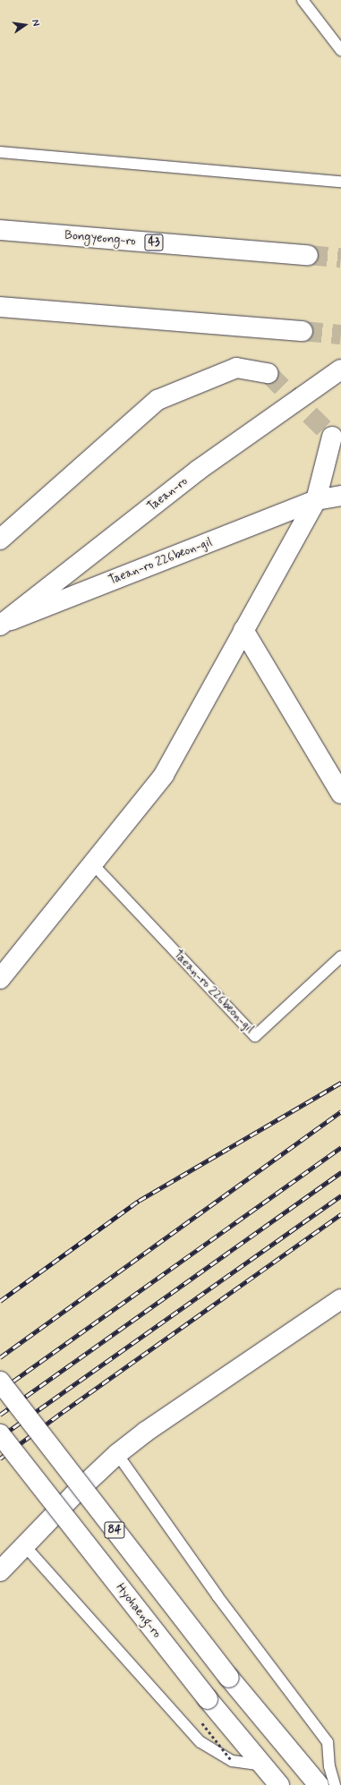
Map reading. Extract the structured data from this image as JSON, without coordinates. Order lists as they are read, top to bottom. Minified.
{"streets":{"main road":["Bongyeong-ro","43","Taean-ro","Taean-ro 226beon-gil","84","Hyohaeng-ro"]},"crossings":[["Taean-ro","Taean-ro 226beon-gil"]],"north":"right"}
